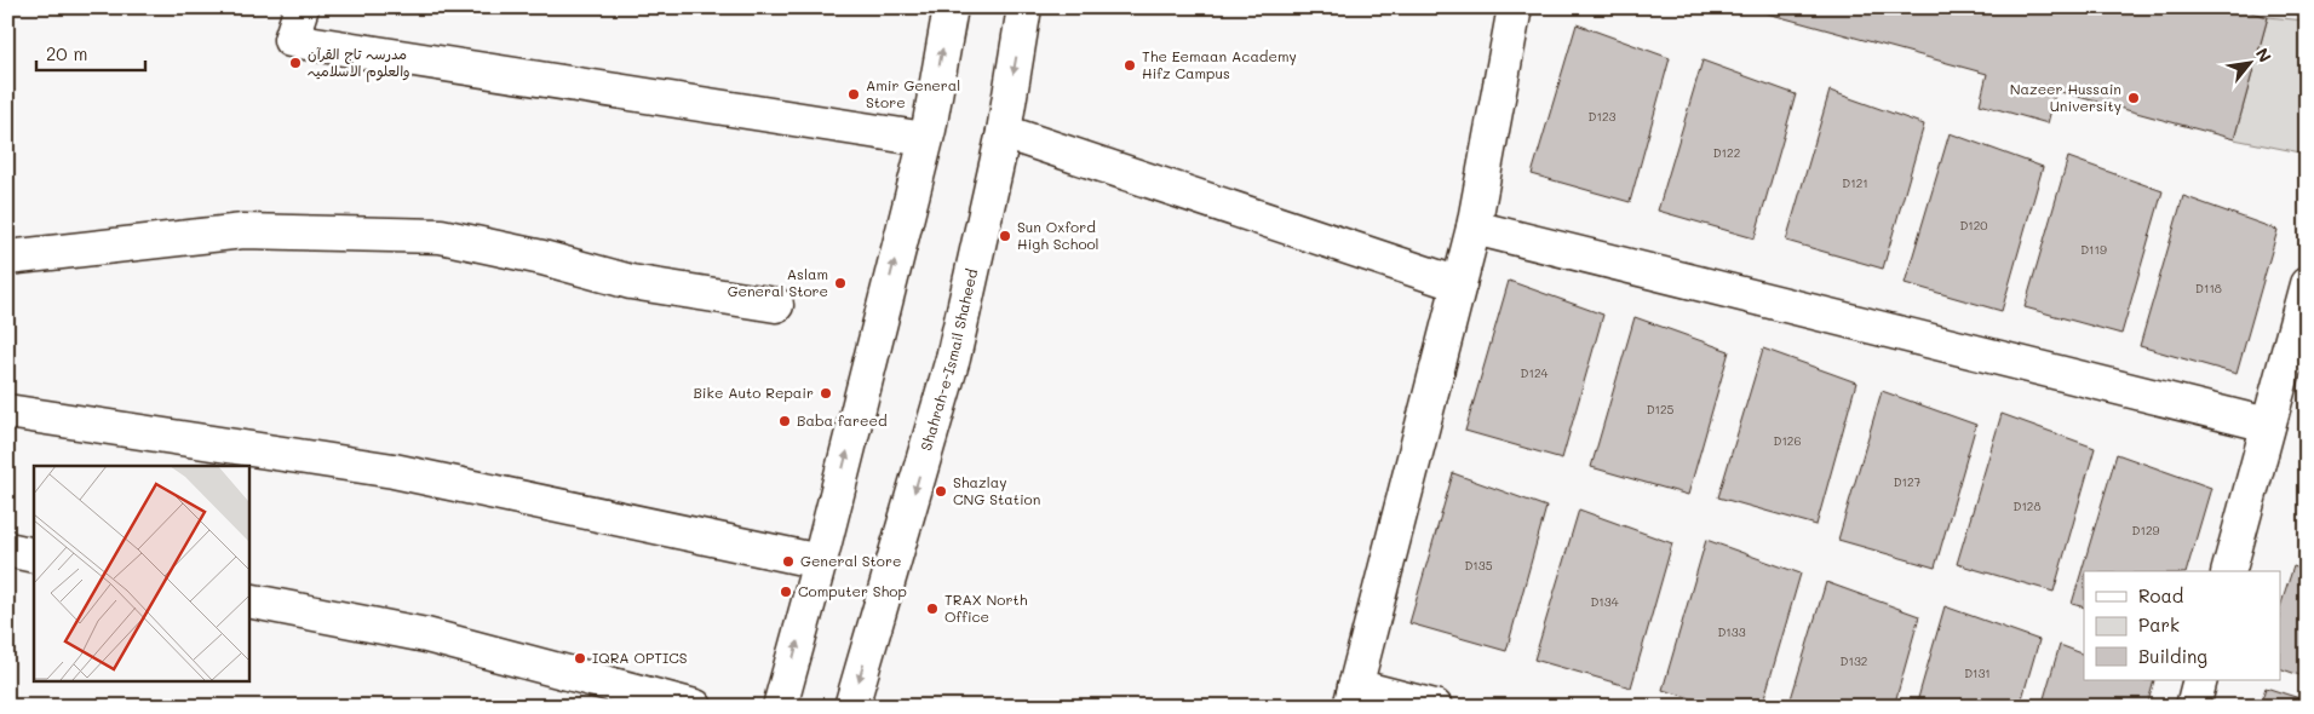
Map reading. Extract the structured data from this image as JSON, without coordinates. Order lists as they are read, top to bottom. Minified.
{"streets":{"street":["Shahrah-e-Ismail Shaheed"]},"places":["مدرسہ تاج القرآن والعلوم الاسلامیہ","The Eemaan Academy Hifz Campus","Amir General Store","Nazeer Hussain University","Sun Oxford High School","Aslam General Store","Bike Auto Repair","Baba fareed","Shazlay CNG Station","General Store","Computer Shop","TRAX North Office","IQRA OPTICS"],"house_numbers":["D123","D122","D121","D120","D119","D118","D124","D125","D126","D127","D128","D129","D135","D134","D133","D132","D131"],"legend":["Road","Park","Building"],"scale_bar":"20 m","north":"top right"}
